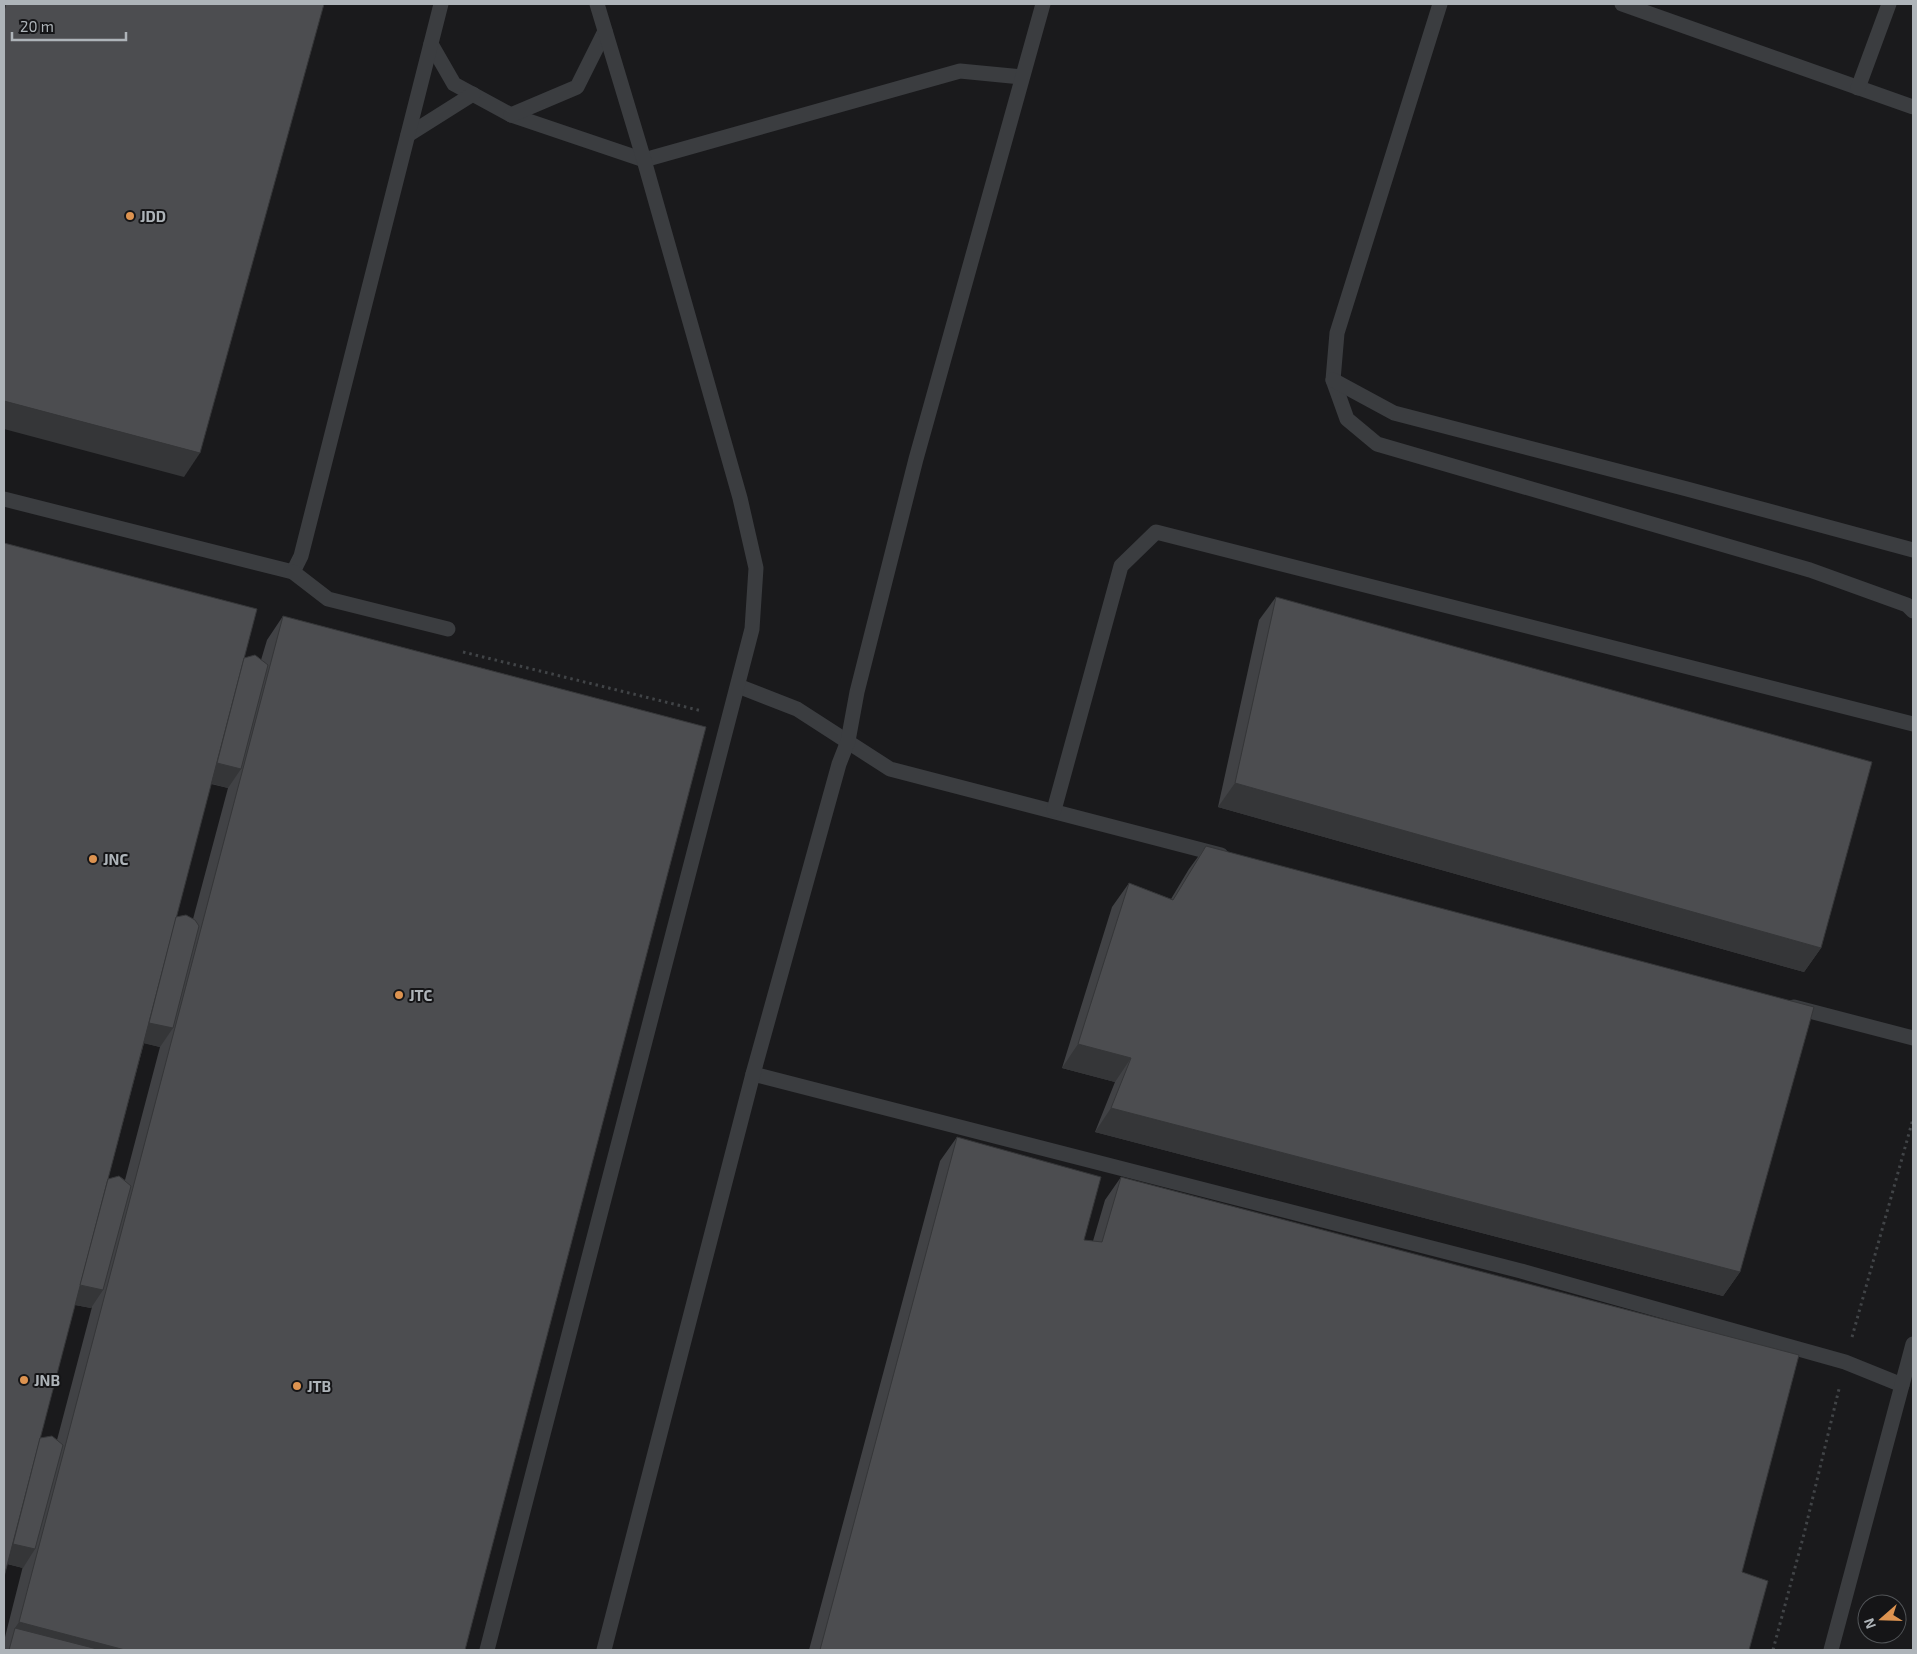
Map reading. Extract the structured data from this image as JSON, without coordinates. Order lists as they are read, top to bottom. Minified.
{"places":["JDD","JNC","JTC","JNB","JTB"],"scale_bar":"20 m","north":"left"}
